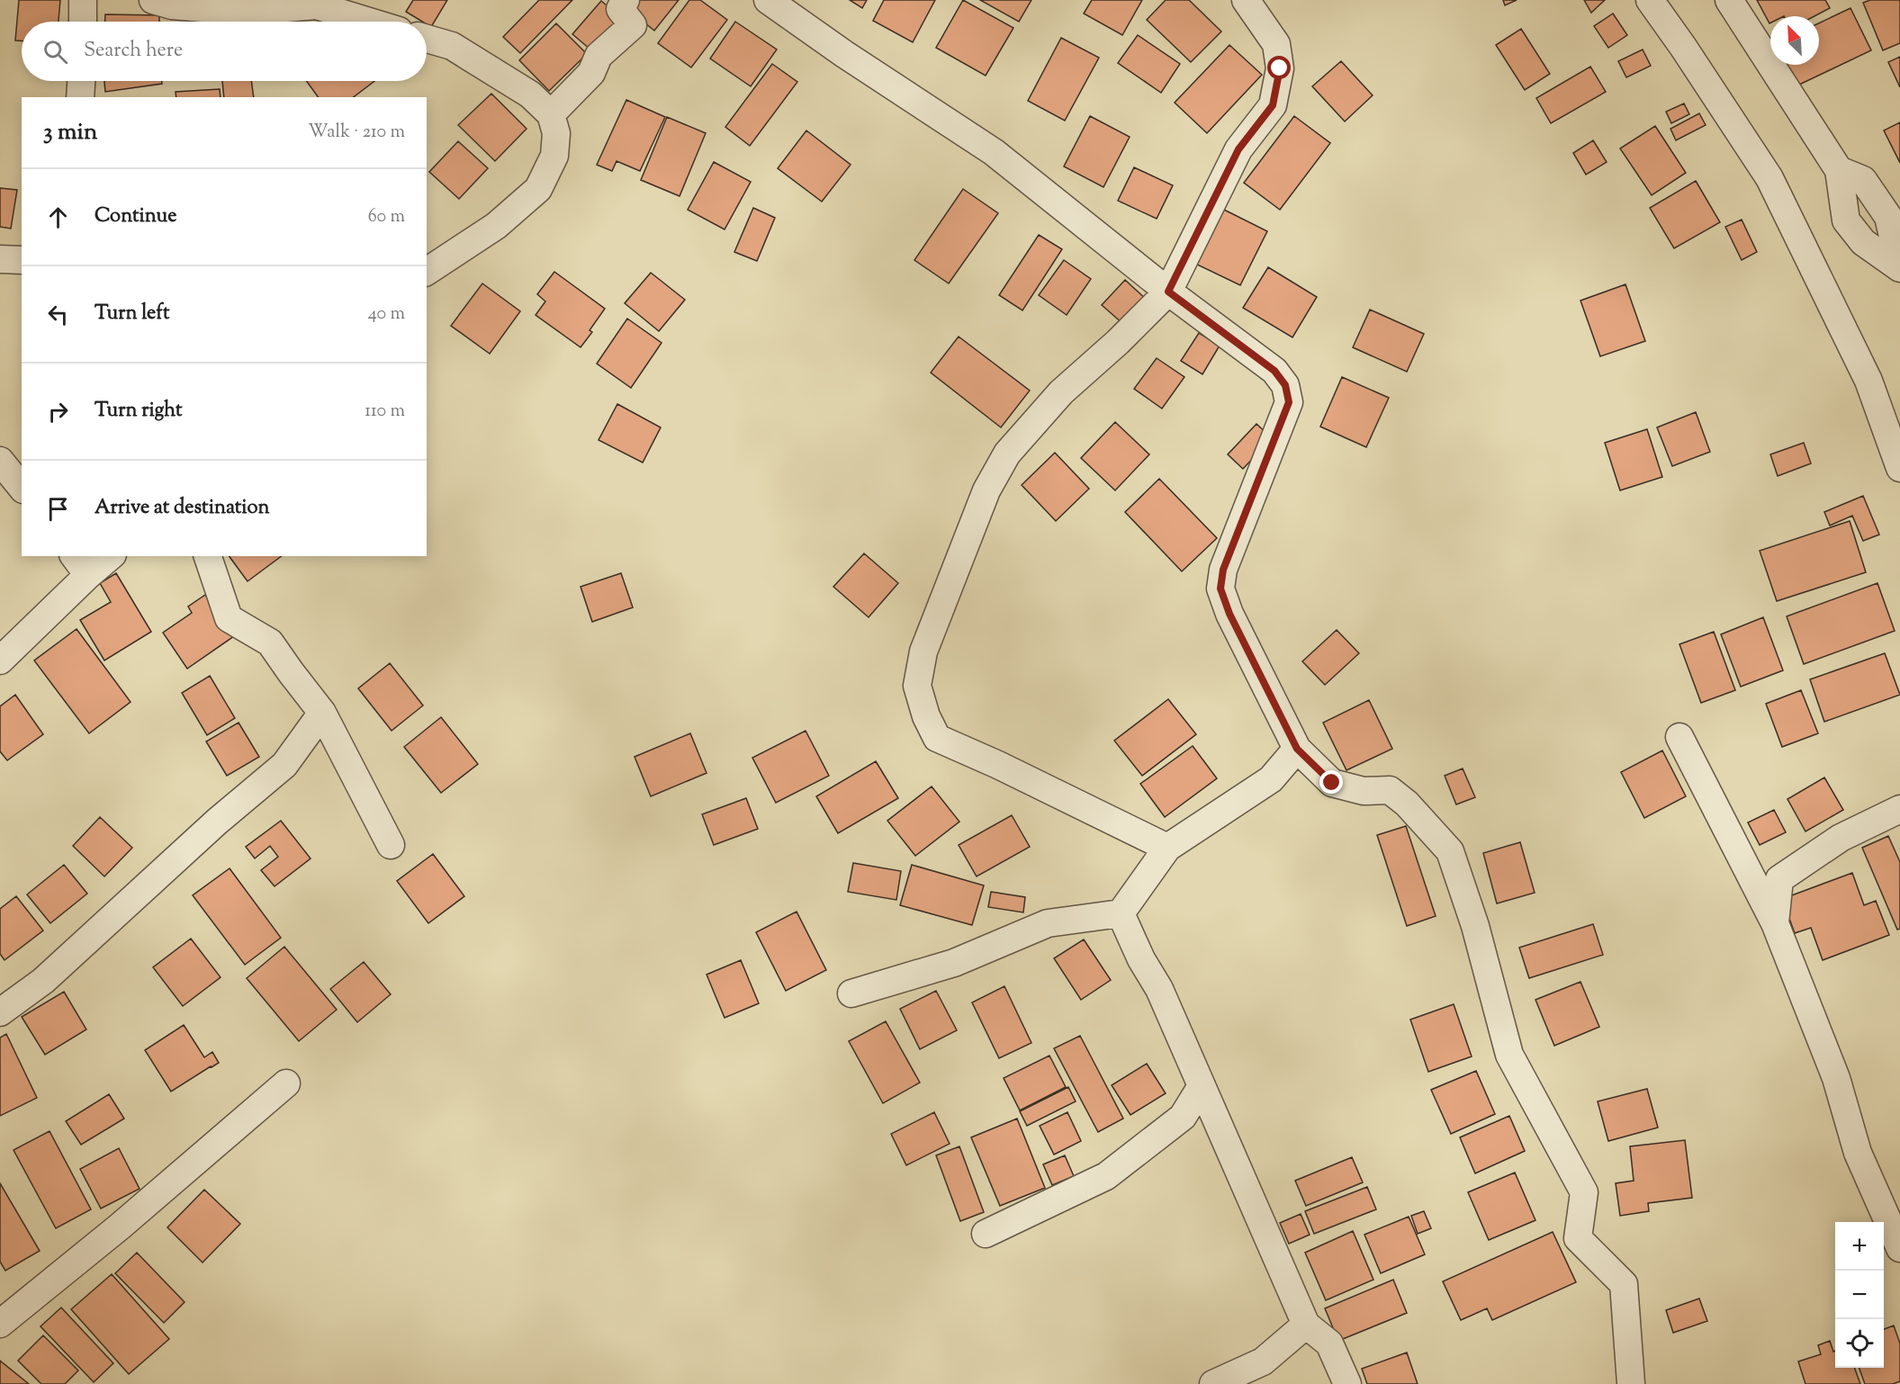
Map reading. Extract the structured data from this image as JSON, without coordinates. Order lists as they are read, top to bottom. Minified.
{"north":"top left","page":{"search":"Search here","heading":["3 min","Walk · 210 m"],"list":[["Continue","60 m"],["Turn left","40 m"],["Turn right","110 m"],"Arrive at destination"],"map_buttons":["+","−"]}}
